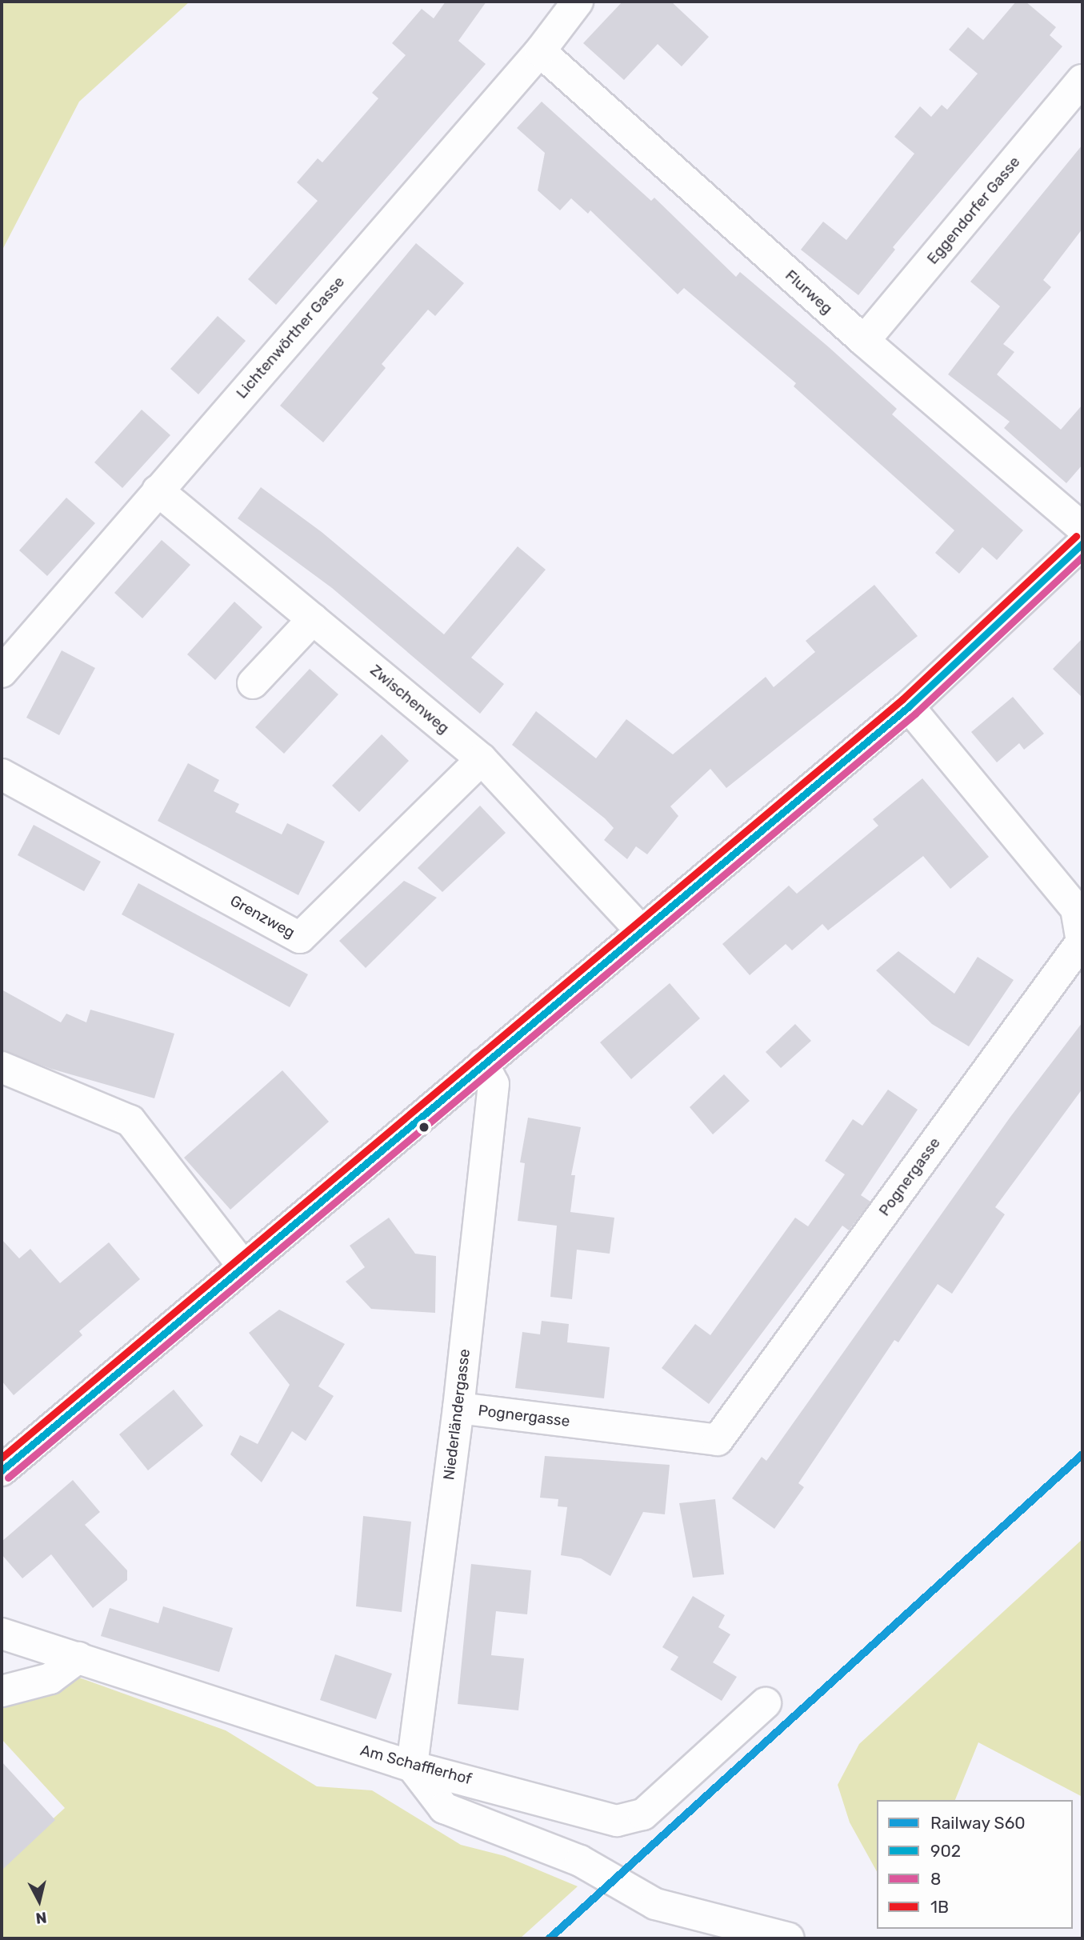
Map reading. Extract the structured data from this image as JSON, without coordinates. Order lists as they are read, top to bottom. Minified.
{"streets":{"street":["Eggendorfer Gasse","Flurweg","Lichtenwörther Gasse","Zwischenweg","Grenzweg","Pognergasse","Niederländergasse","Am Schafflerhof"]},"crossings":[["Eggendorfer Gasse","Flurweg"],["Flurweg","Lichtenwörther Gasse"],["Lichtenwörther Gasse","Zwischenweg"],["Zwischenweg","Grenzweg"],["Pognergasse","Niederländergasse"],["Niederländergasse","Am Schafflerhof"]],"lines":["transit line 1B","transit line 902","transit line 8","rail line S60"],"legend":["Railway S60","902","8","1B"],"north":"bottom"}
